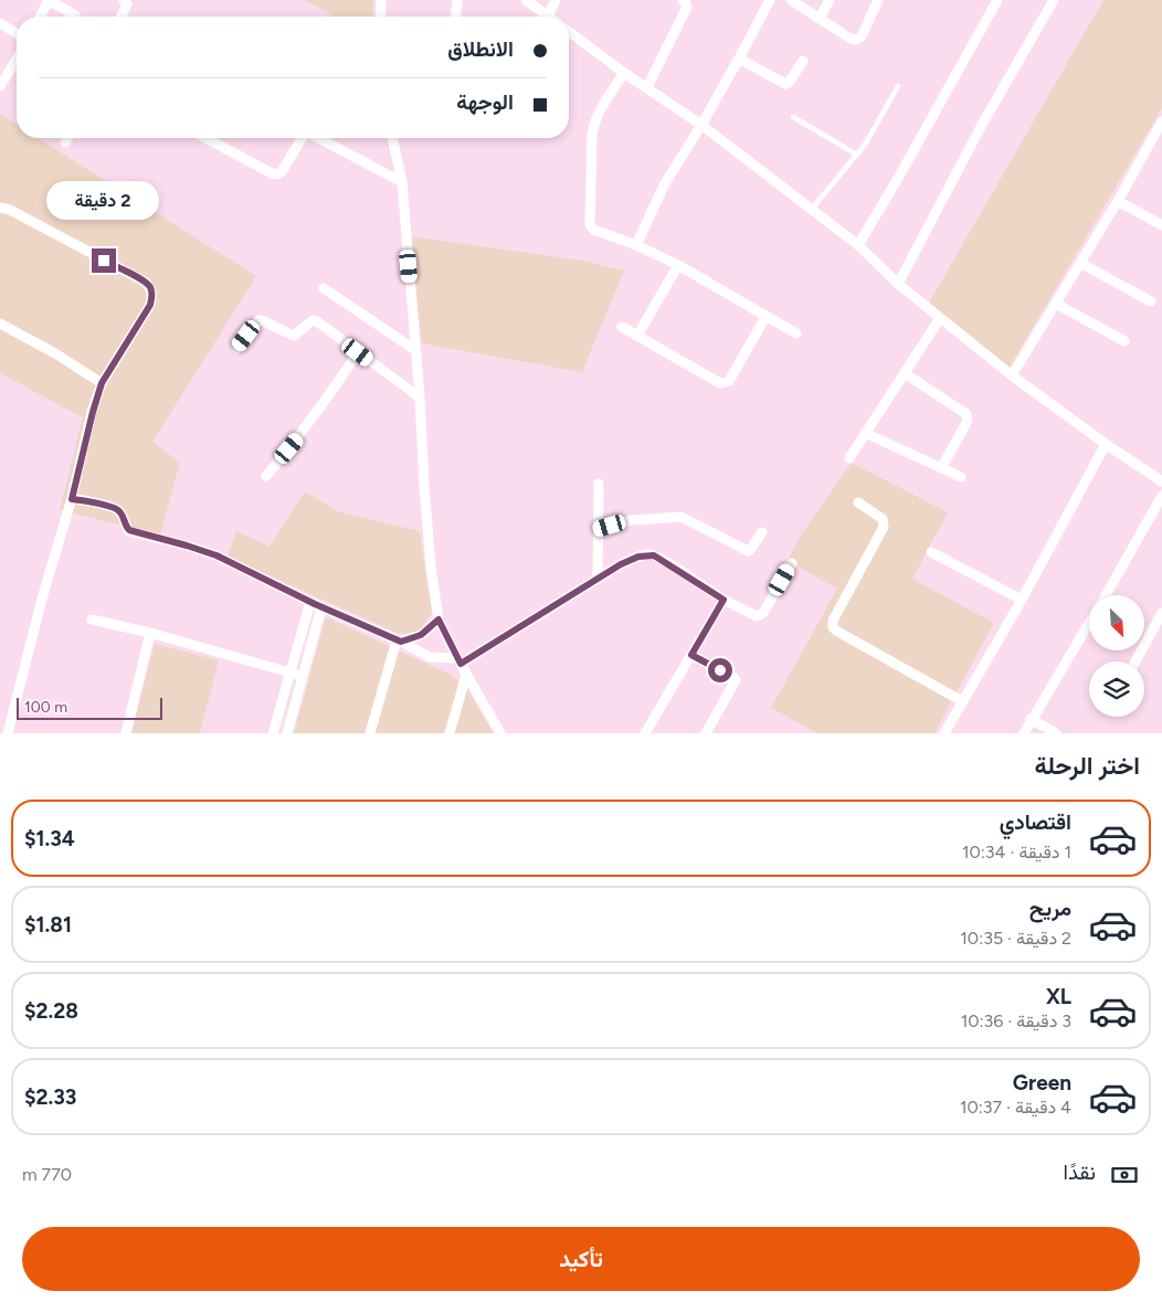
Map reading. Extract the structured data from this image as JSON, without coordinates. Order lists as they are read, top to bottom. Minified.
{"scale_bar":"100 m","north":"bottom right","page":{"banner":["الانطلاق","الوجهة"],"bubble":"2 دقيقة","scale":"100 m","heading":"اختر الرحلة","list":[{"name":"اقتصادي","note":"1 دقيقة · 10:34","value":"$1.34"},{"name":"مريح","note":"2 دقيقة · 10:35","value":"$1.81"},{"name":"XL","note":"3 دقيقة · 10:36","value":"$2.28"},{"name":"Green","note":"4 دقيقة · 10:37","value":"$2.33"}],"pay":["نقدًا","770 m"],"buttons":"تأكيد"}}
